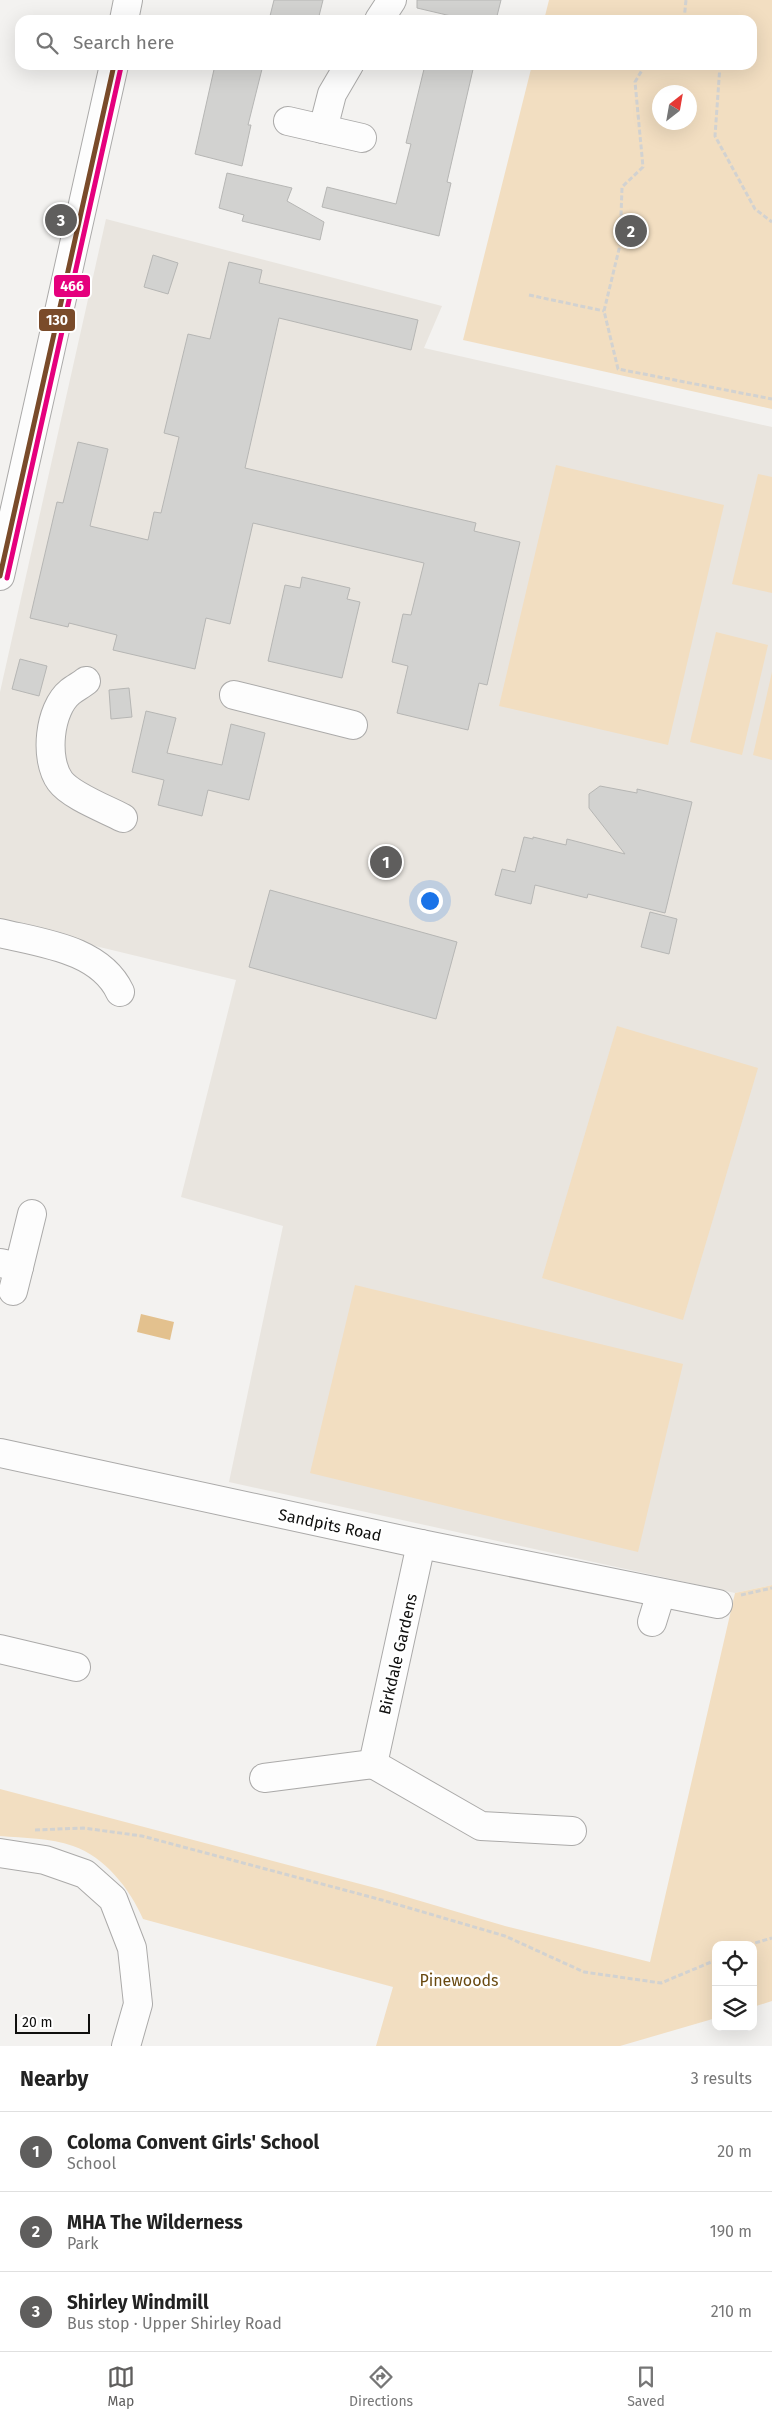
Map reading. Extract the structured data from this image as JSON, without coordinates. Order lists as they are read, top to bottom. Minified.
{"streets":{"street":["Sandpits Road","Birkdale Gardens"]},"crossings":[["Sandpits Road","Birkdale Gardens"]],"parks":["Pinewoods"],"lines":["transit line 130","transit line 466"],"scale_bar":"20 m","north":"top right","page":{"search":"Search here","pins":["3","2","1"],"scale":"20 m","heading":["Nearby","3 results"],"list":[{"mark":"1","name":"Coloma Convent Girls' School","note":"School","value":"20 m"},{"mark":"2","name":"MHA The Wilderness","note":"Park","value":"190 m"},{"mark":"3","name":"Shirley Windmill","note":"Bus stop · Upper Shirley Road","value":"210 m"}],"nav":["Map","Directions","Saved"]}}
